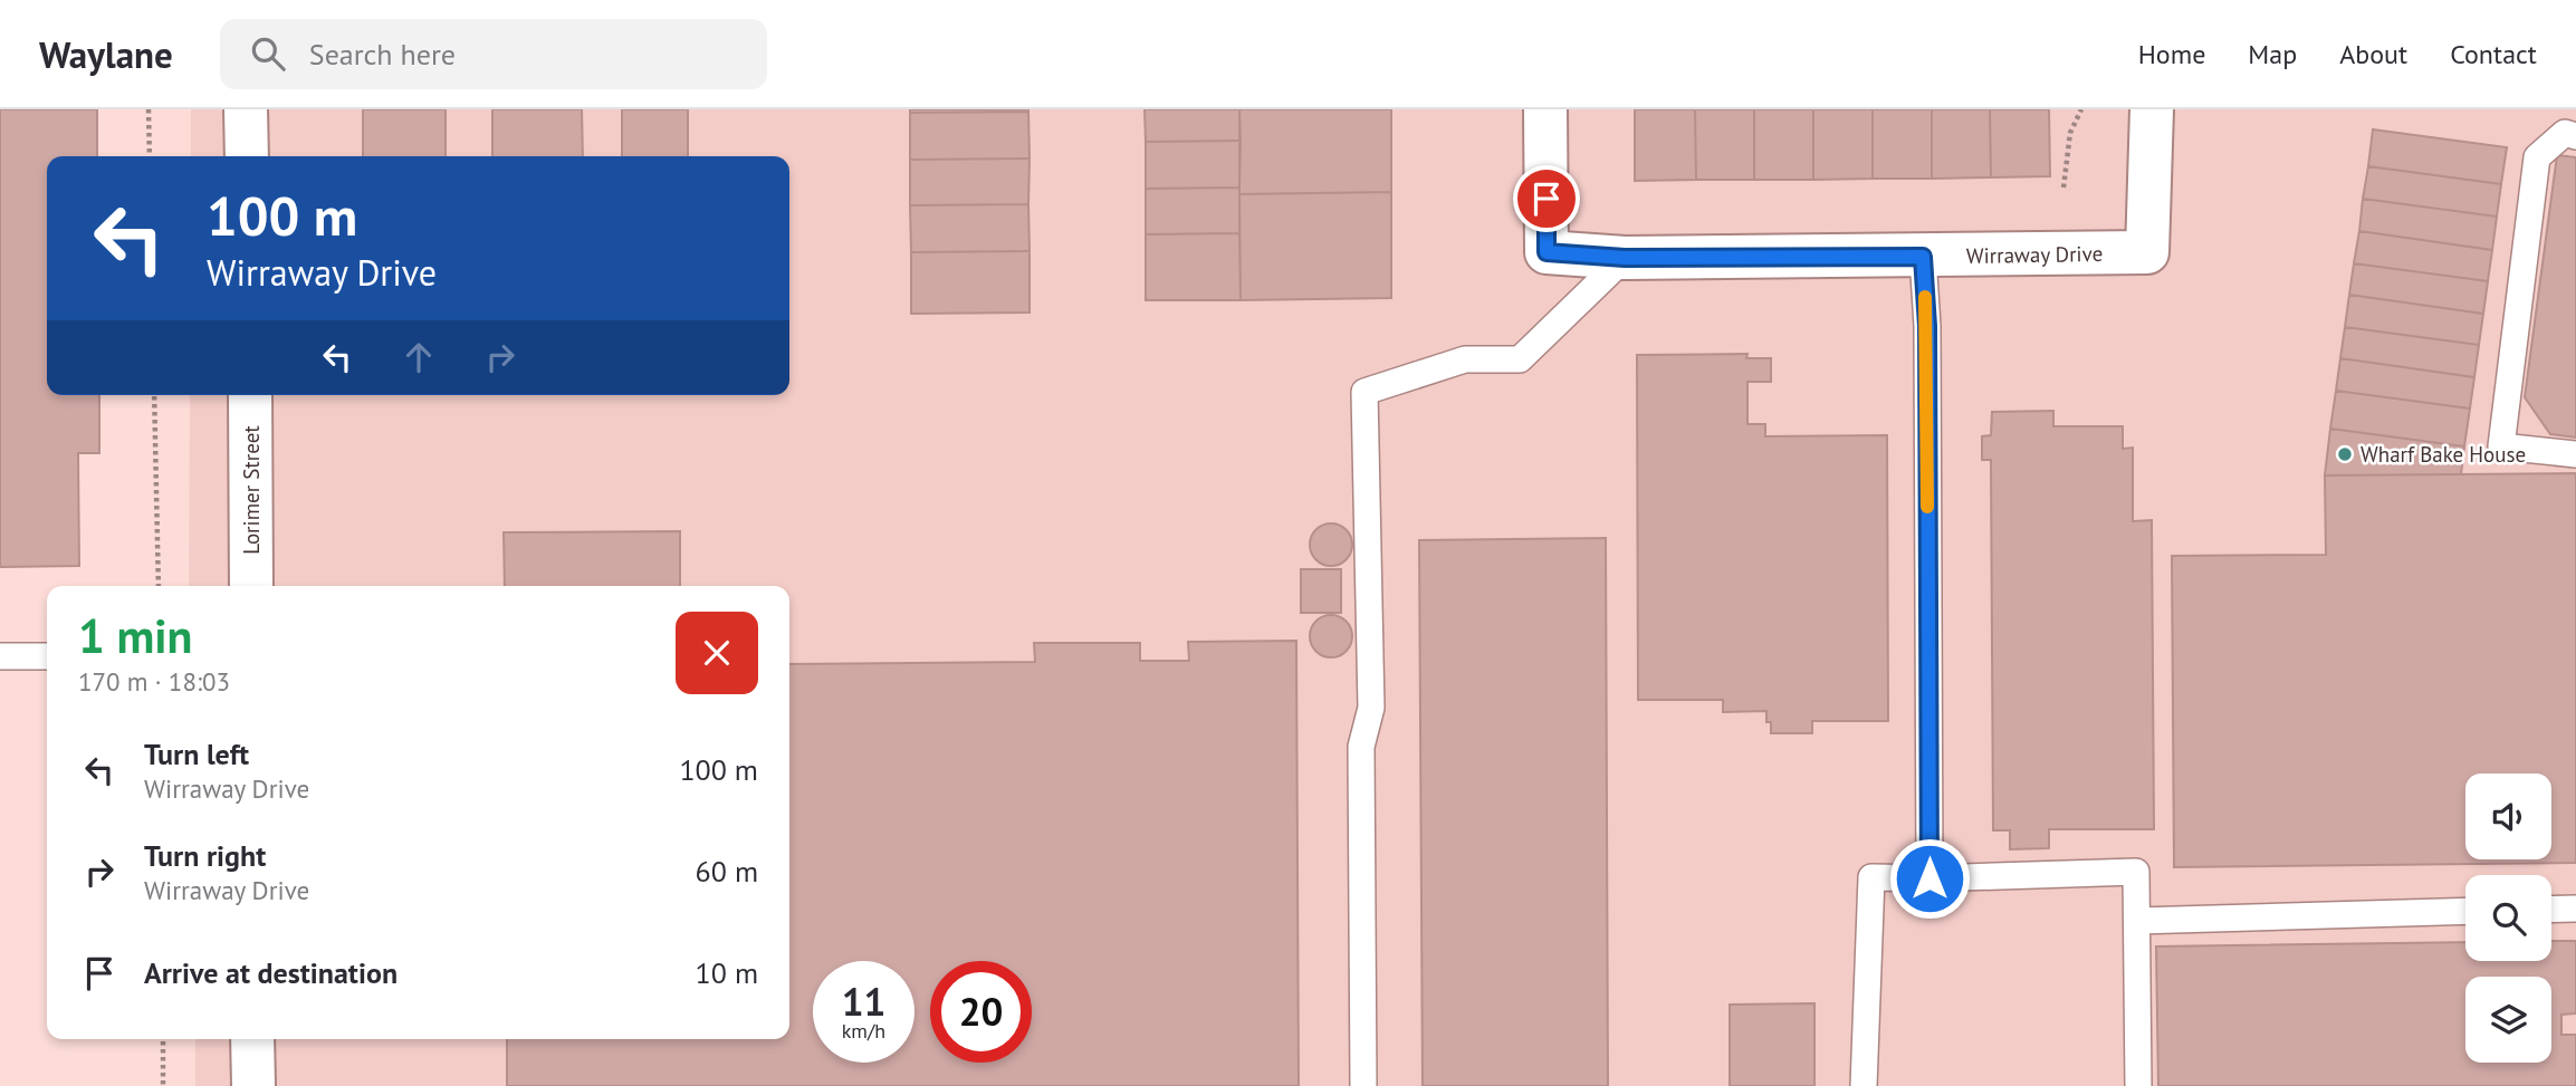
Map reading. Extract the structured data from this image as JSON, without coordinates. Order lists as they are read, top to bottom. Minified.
{"streets":{"street":["Wirraway Drive","Lorimer Street"]},"places":["Wharf Bake House"],"page":{"header":"Waylane","search":"Search here","nav":["Home","Map","About","Contact"],"turn":["100 m","Wirraway Drive"],"heading":["1 min","170 m · 18:03"],"list":[{"name":"Turn left","note":"Wirraway Drive","value":"100 m"},{"name":"Turn right","note":"Wirraway Drive","value":"60 m"},{"name":"Arrive at destination","value":"10 m"}],"speed":"11 km/h","limit":"20"}}
